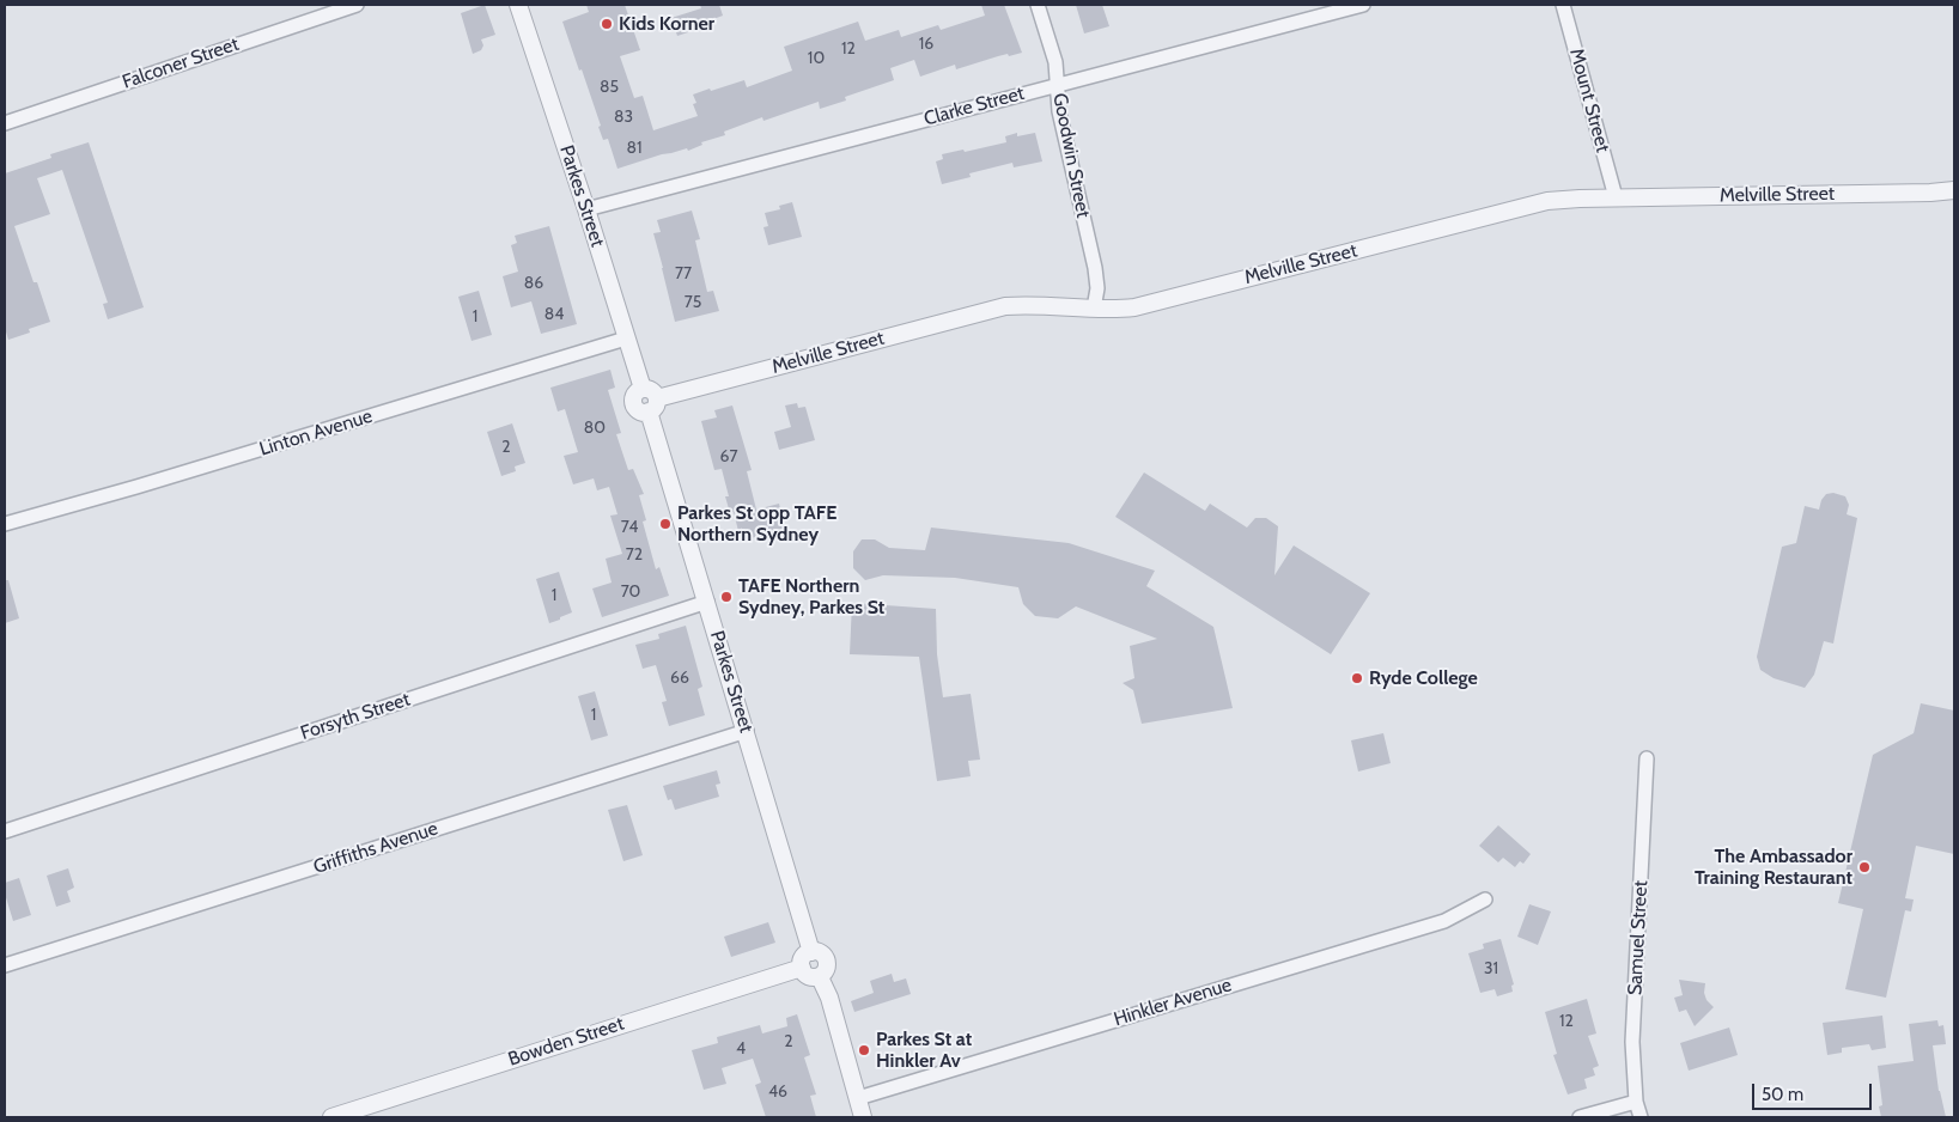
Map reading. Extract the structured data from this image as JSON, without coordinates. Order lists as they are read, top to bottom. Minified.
{"streets":{"street":["Falconer Street","Mount Street","Clarke Street","Goodwin Street","Melville Street","Parkes Street","Linton Avenue","Forsyth Street","Griffiths Avenue","Samuel Street","Hinkler Avenue","Bowden Street"]},"crossings":[["Mount Street","Melville Street"],["Clarke Street","Goodwin Street"],["Clarke Street","Parkes Street"],["Goodwin Street","Melville Street"],["Melville Street","Parkes Street"],["Parkes Street","Linton Avenue"],["Parkes Street","Forsyth Street"],["Parkes Street","Griffiths Avenue"],["Parkes Street","Bowden Street"]],"places":["Kids Korner","Parkes St opp TAFE Northern Sydney","TAFE Northern Sydney, Parkes St","Ryde College","The Ambassador Training Restaurant","Parkes St at Hinkler Av"],"house_numbers":["16","12","10","85","83","81","77","86","75","84","1","80","2","67","74","72","70","1","66","1","31","12","2","4","46"],"scale_bar":"50 m"}
